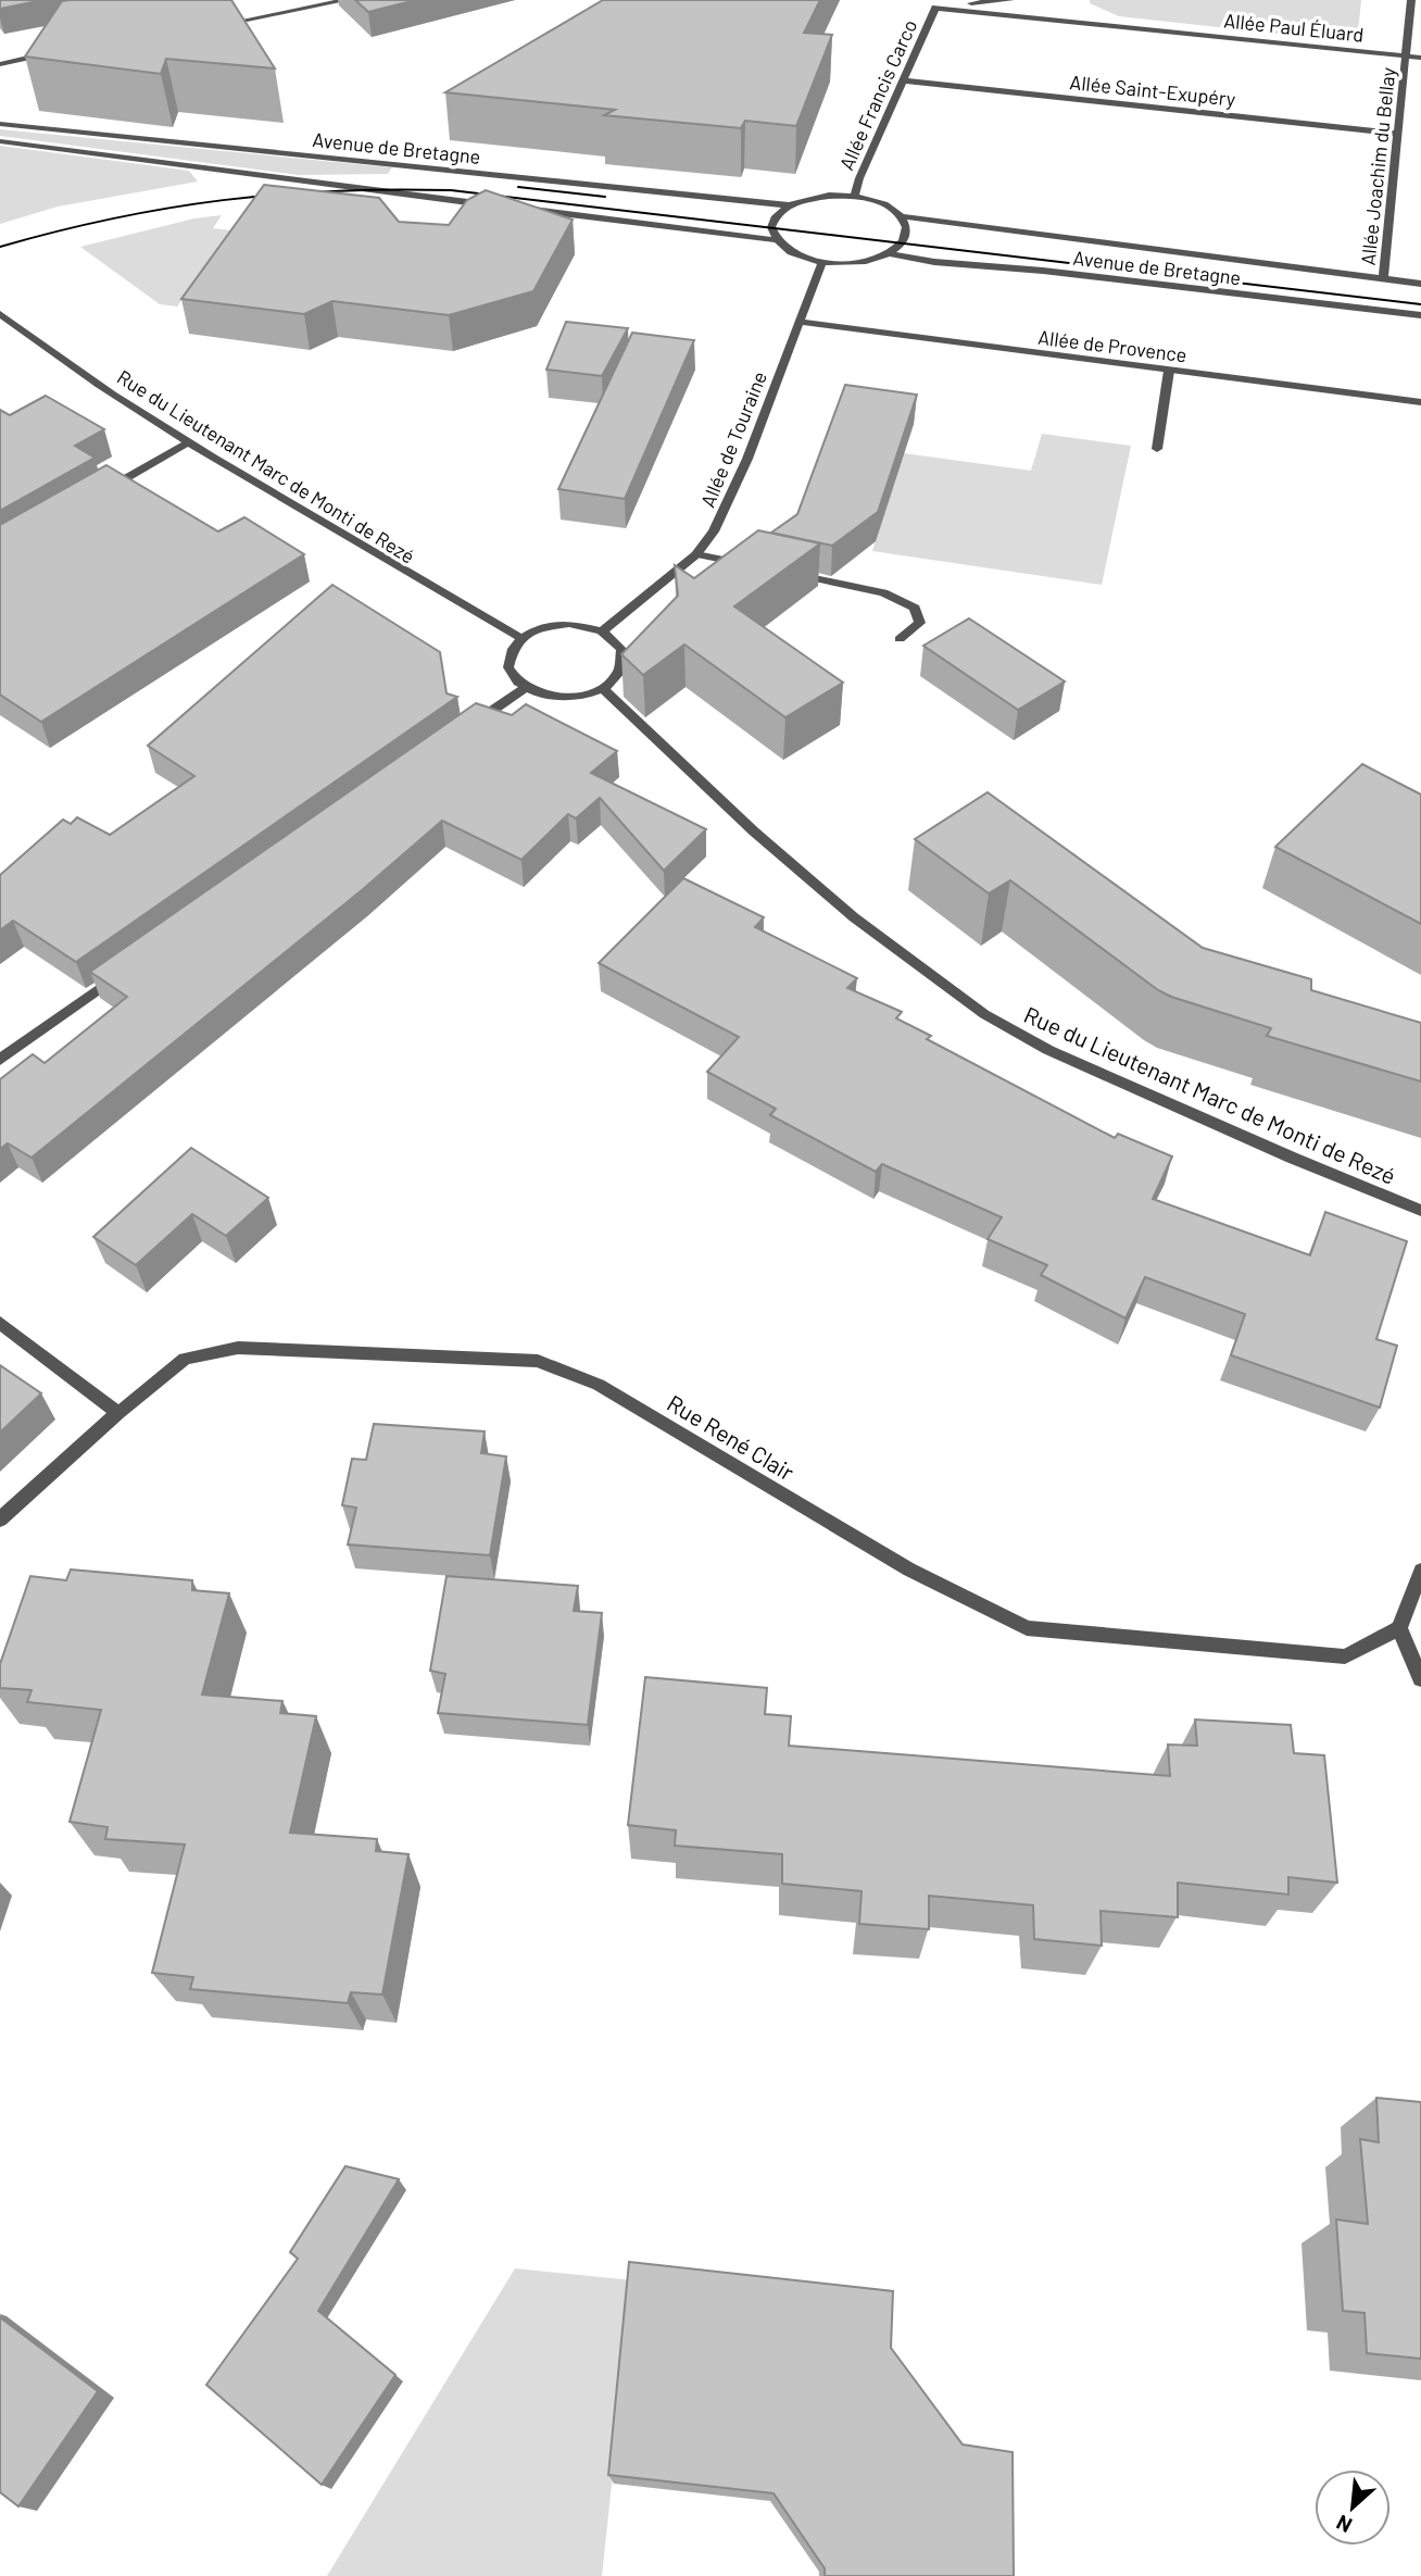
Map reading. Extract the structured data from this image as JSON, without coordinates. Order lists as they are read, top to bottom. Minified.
{"streets":{"street":["Allée Paul Éluard","Allée Saint-Exupéry","Allée Francis Carco","Avenue de Bretagne","Allée Joachim du Bellay","Allée de Provence","Allée de Touraine","Rue du Lieutenant Marc de Monti de Rezé","Rue René Clair"]},"crossings":[["Allée Paul Éluard","Allée Francis Carco"],["Allée Paul Éluard","Allée Joachim du Bellay"],["Allée Saint-Exupéry","Allée Francis Carco"],["Allée Saint-Exupéry","Allée Joachim du Bellay"],["Allée Francis Carco","Avenue de Bretagne"],["Avenue de Bretagne","Allée Joachim du Bellay"],["Allée de Provence","Allée de Touraine"],["Allée de Touraine","Rue du Lieutenant Marc de Monti de Rezé"]],"north":"bottom left"}
